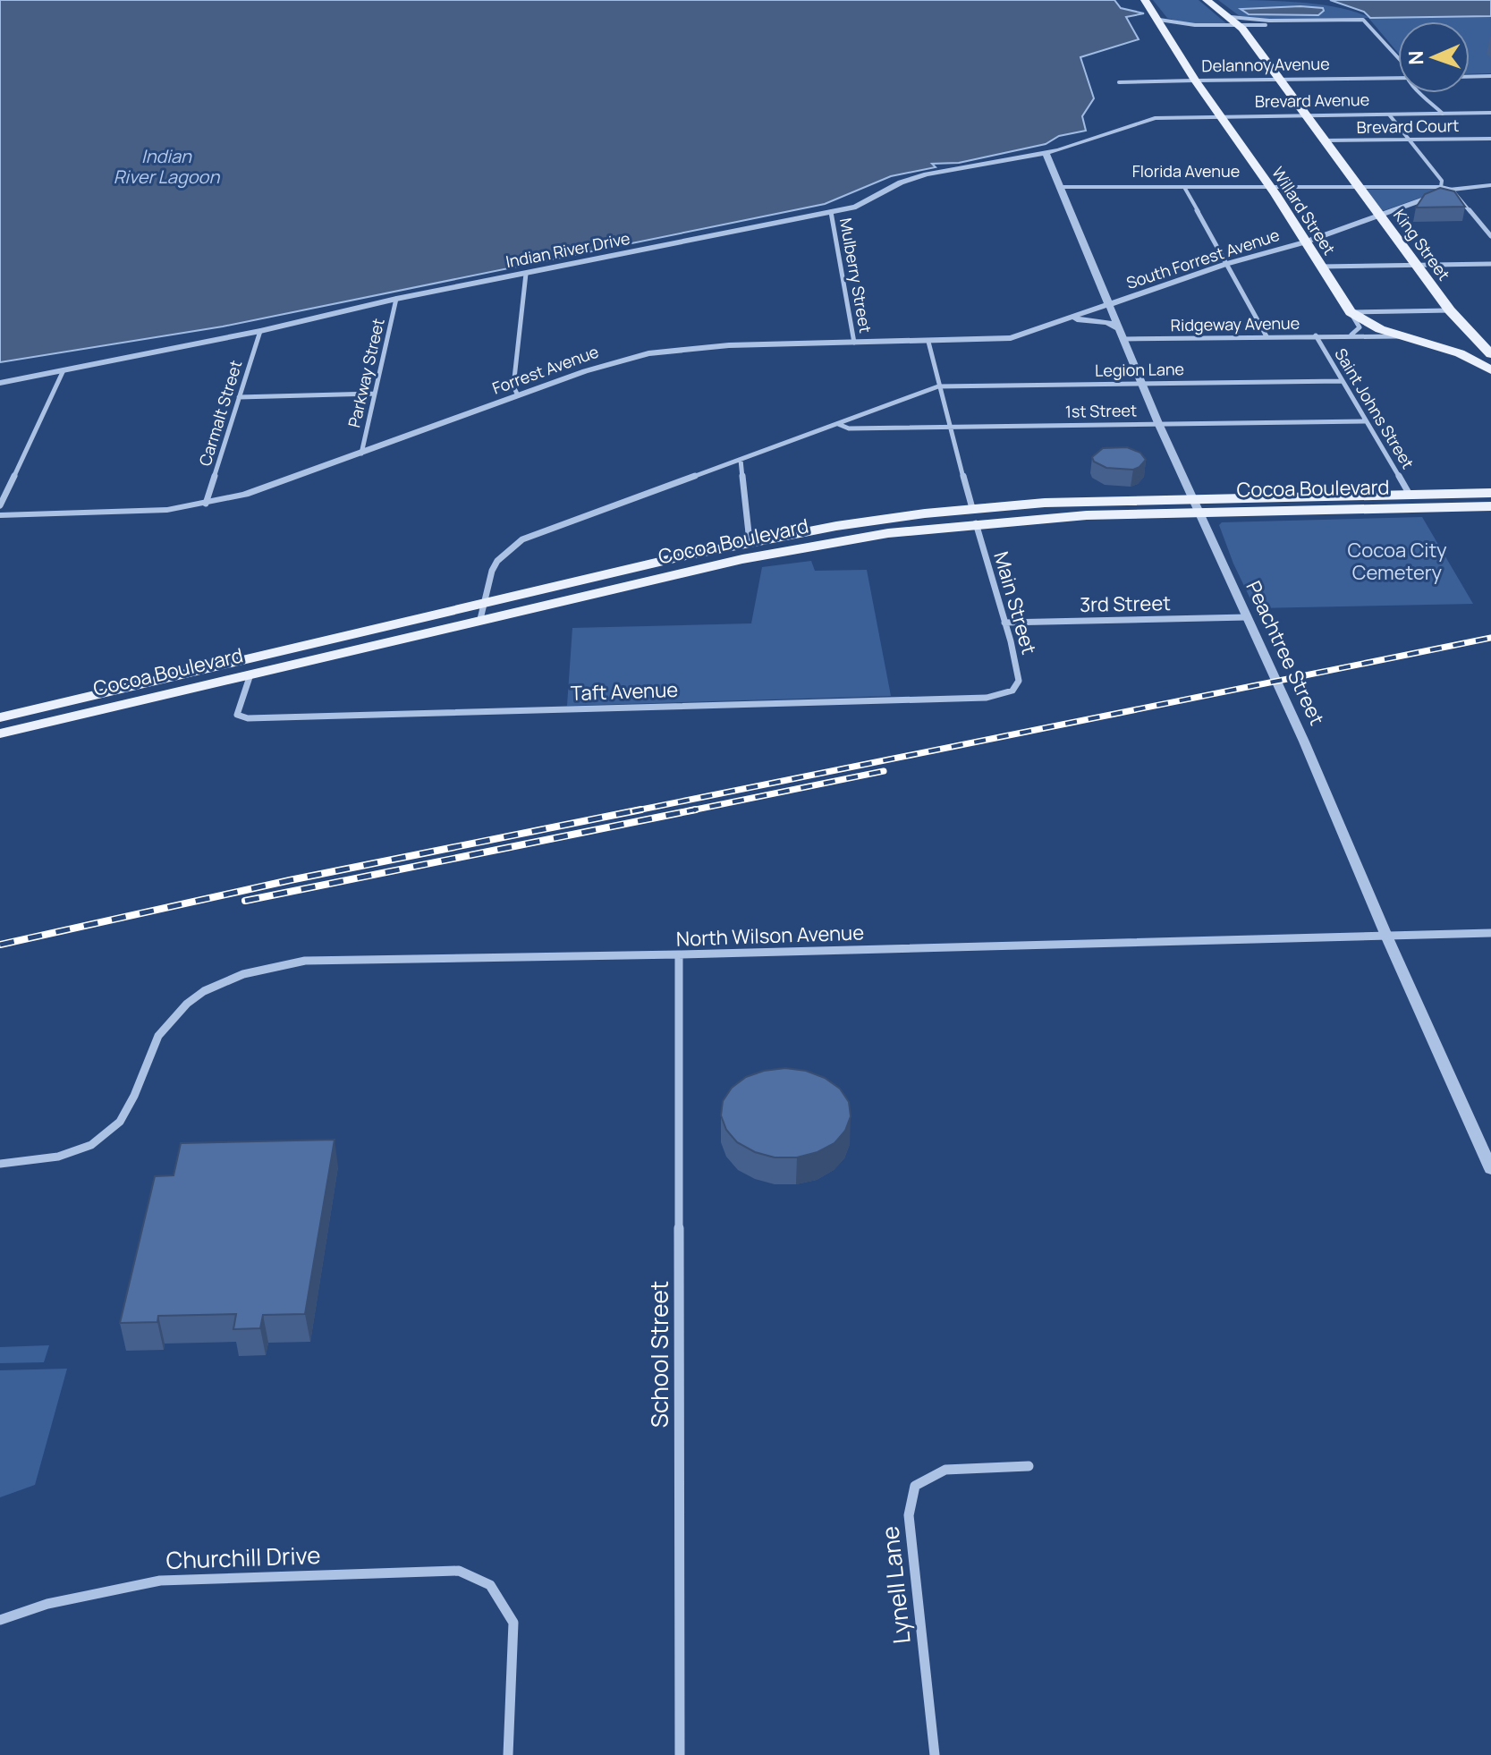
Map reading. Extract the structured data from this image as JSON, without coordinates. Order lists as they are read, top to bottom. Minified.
{"streets":{"main road":["Willard Street","King Street","Cocoa Boulevard"],"street":["Delannoy Avenue","Brevard Avenue","Brevard Court","Florida Avenue","Indian River Drive","South Forrest Avenue","Mulberry Street","Ridgeway Avenue","Forrest Avenue","Legion Lane","Parkway Street","Saint Johns Street","1st Street","Carmalt Street","Main Street","3rd Street","Peachtree Street","Taft Avenue","North Wilson Avenue","School Street","Churchill Drive","Lynell Lane"]},"crossings":[["Delannoy Avenue","Willard Street"],["Delannoy Avenue","King Street"],["Brevard Avenue","Willard Street"],["Brevard Avenue","King Street"],["Brevard Avenue","Indian River Drive"],["Brevard Court","King Street"],["Florida Avenue","Willard Street"],["Florida Avenue","King Street"],["Florida Avenue","South Forrest Avenue"],["Florida Avenue","Peachtree Street"],["Willard Street","South Forrest Avenue"],["Willard Street","Ridgeway Avenue"],["King Street","South Forrest Avenue"],["Indian River Drive","Mulberry Street"],["Indian River Drive","Parkway Street"],["Indian River Drive","Carmalt Street"],["Indian River Drive","Peachtree Street"],["South Forrest Avenue","Forrest Avenue"],["South Forrest Avenue","Peachtree Street"],["Mulberry Street","Forrest Avenue"],["Ridgeway Avenue","Saint Johns Street"],["Ridgeway Avenue","Peachtree Street"],["Forrest Avenue","Parkway Street"],["Forrest Avenue","Carmalt Street"],["Forrest Avenue","Main Street"],["Forrest Avenue","Peachtree Street"],["Legion Lane","Saint Johns Street"],["Legion Lane","1st Street"],["Legion Lane","Cocoa Boulevard"],["Legion Lane","Main Street"],["Legion Lane","Peachtree Street"],["Saint Johns Street","1st Street"],["Saint Johns Street","Cocoa Boulevard"],["1st Street","Main Street"],["1st Street","Peachtree Street"],["Cocoa Boulevard","Main Street"],["Cocoa Boulevard","Peachtree Street"],["Cocoa Boulevard","Taft Avenue"],["Main Street","3rd Street"],["Main Street","Taft Avenue"],["3rd Street","Peachtree Street"],["Peachtree Street","North Wilson Avenue"],["North Wilson Avenue","School Street"]],"water":["Indian River Lagoon"],"parks":["Cocoa City Cemetery"],"north":"left"}
